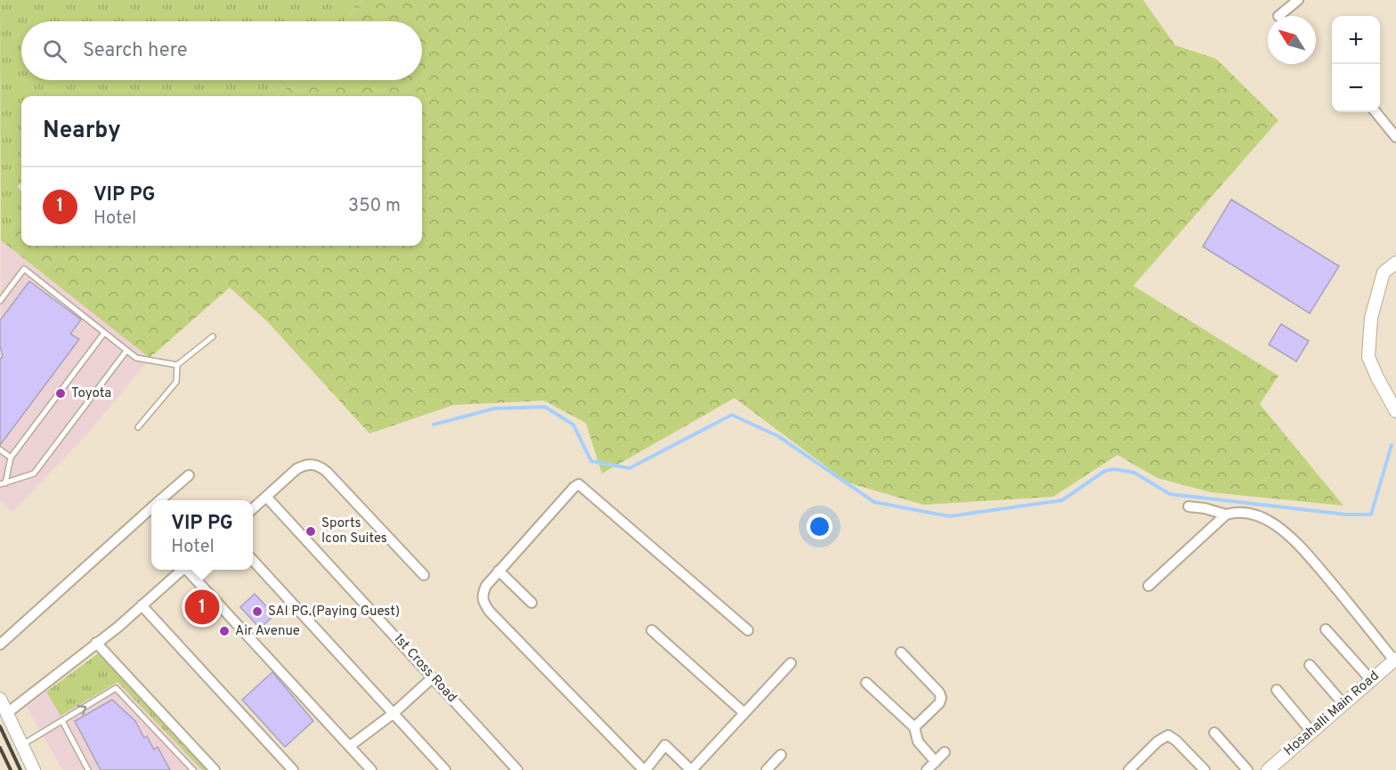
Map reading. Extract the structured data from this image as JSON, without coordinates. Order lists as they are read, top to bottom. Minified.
{"streets":{"street":["1st Cross Road","Hosahalli Main Road"]},"places":["Toyota","Sports Icon Suites","SAI PG.(Paying Guest)","Air Avenue"],"north":"top left","page":{"map_buttons":["+","−"],"search":"Search here","heading":"Nearby","list":[{"mark":"1","name":"VIP PG","note":"Hotel","value":"350 m"}],"popup":["VIP PG","Hotel"],"pins":"1"}}
